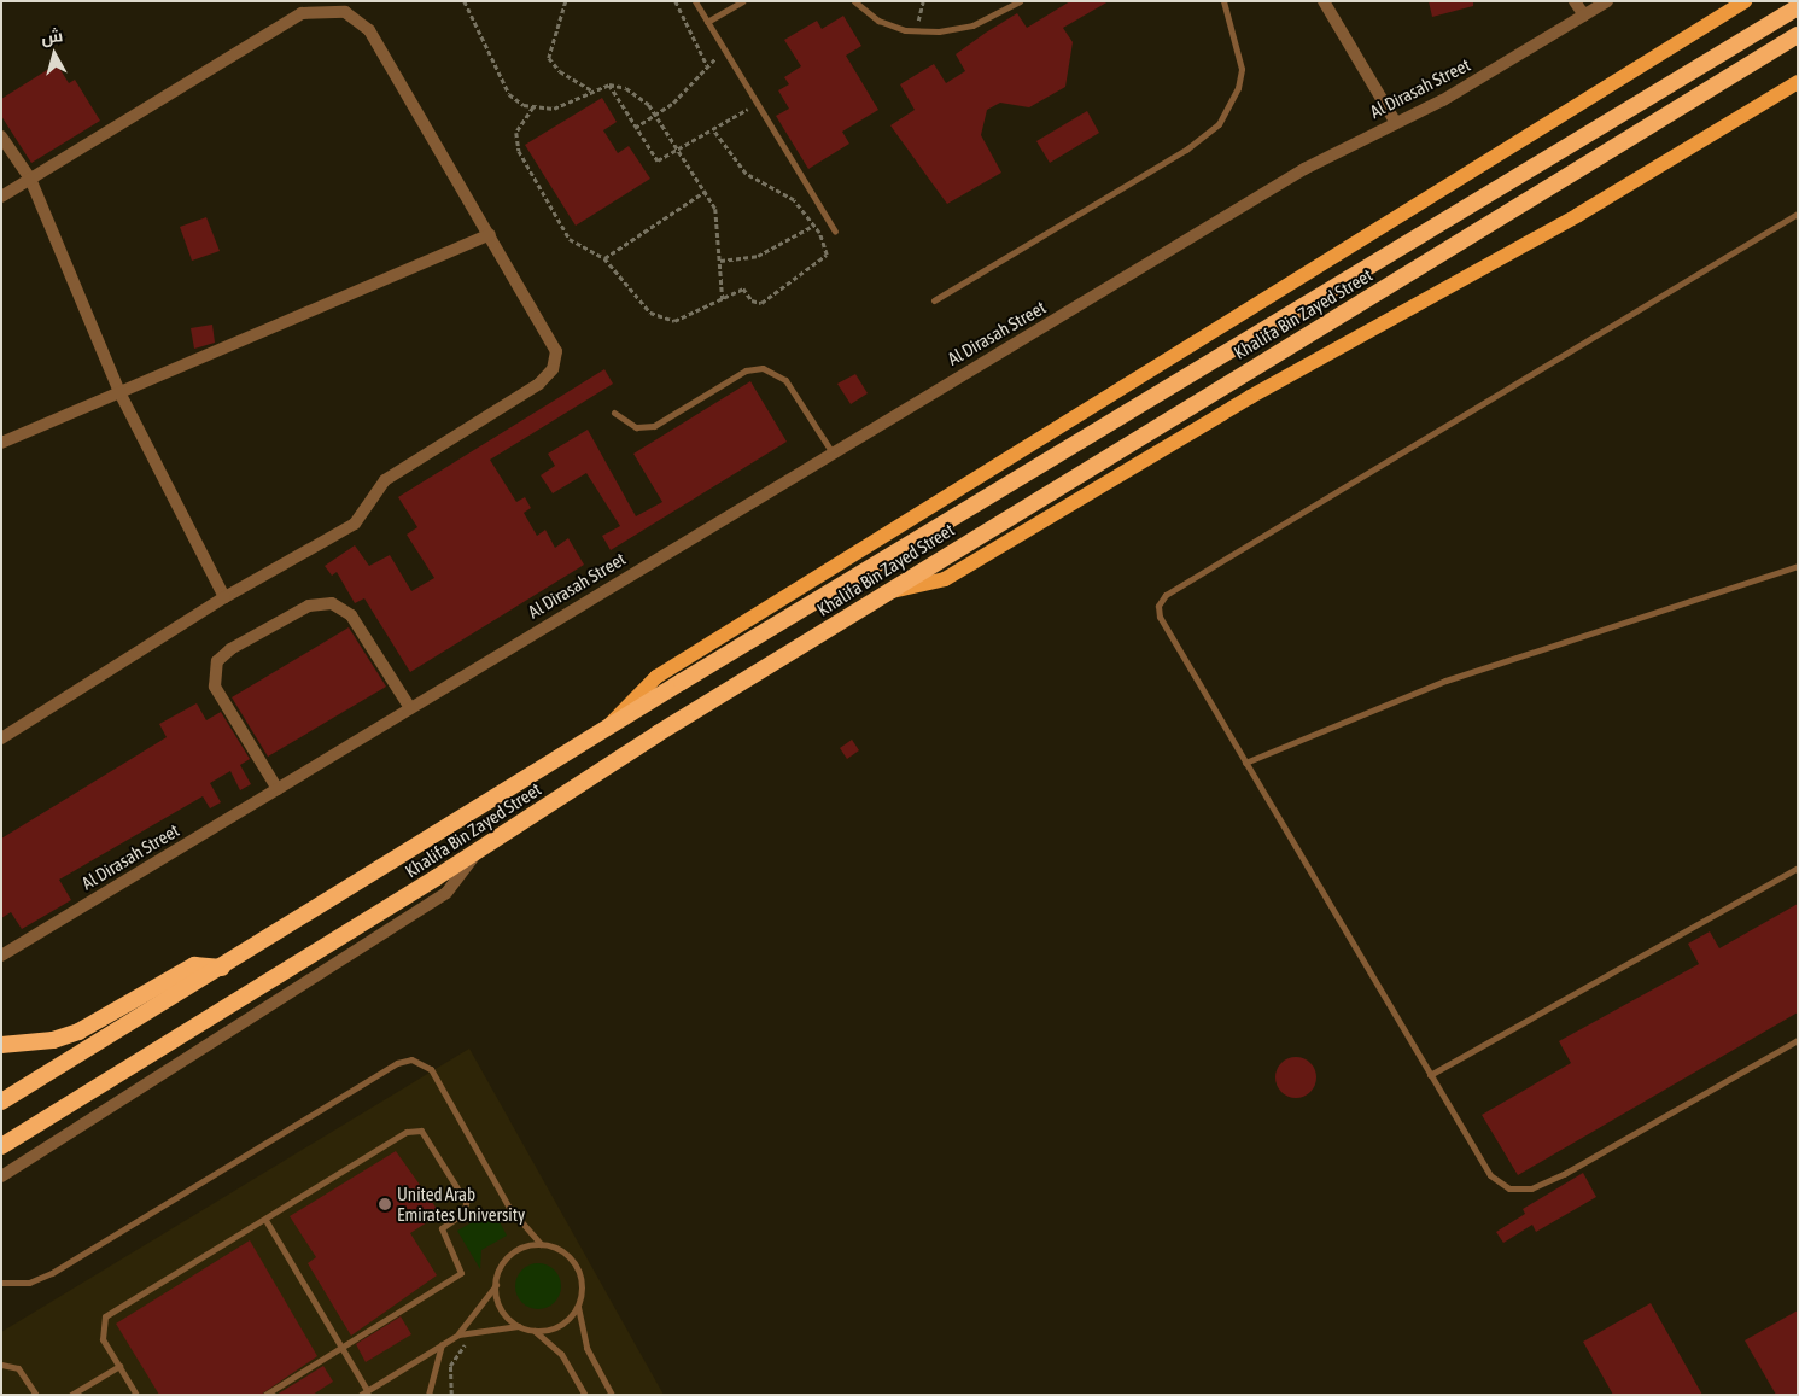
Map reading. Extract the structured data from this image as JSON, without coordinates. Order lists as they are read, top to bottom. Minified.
{"streets":{"highway":["Khalifa Bin Zayed Street"],"street":["Al Dirasah Street"]},"places":["United Arab Emirates University"],"north":"top"}
